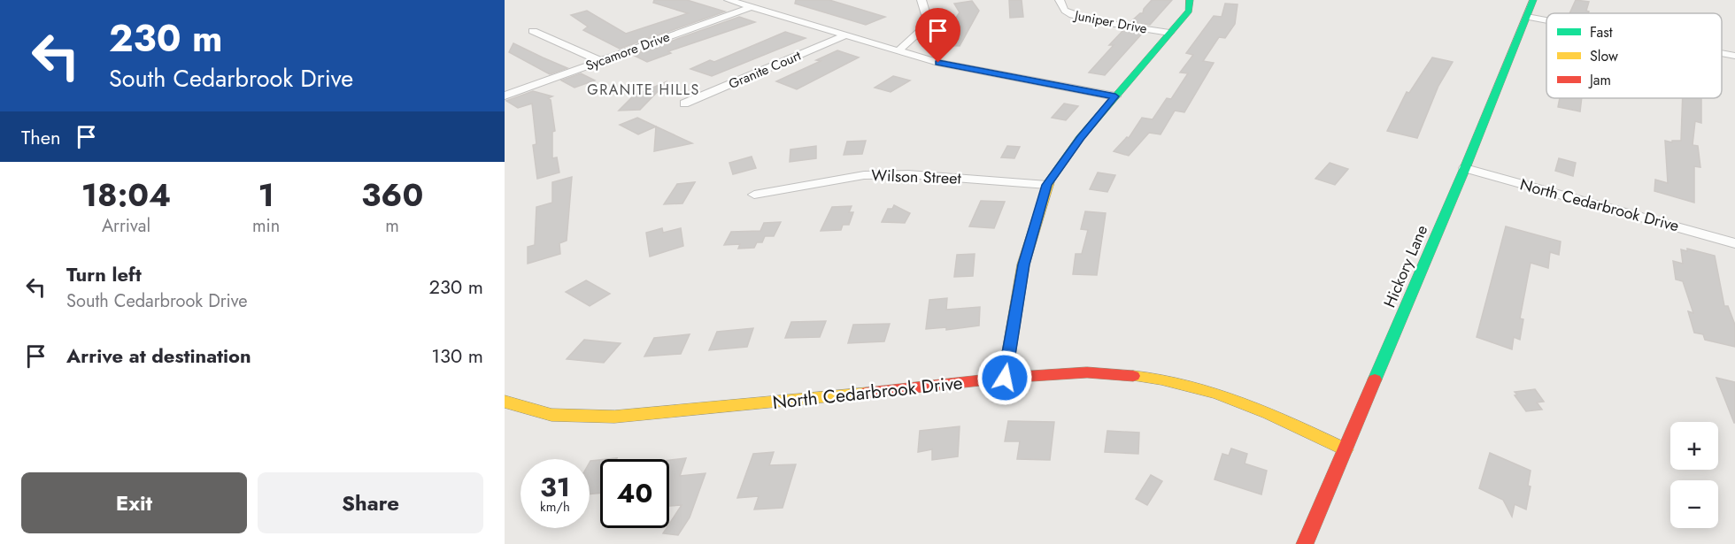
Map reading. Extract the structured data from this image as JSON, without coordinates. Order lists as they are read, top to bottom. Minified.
{"streets":{"street":["Juniper Drive","Sycamore Drive","Granite Court","Wilson Street","North Cedarbrook Drive","Hickory Lane"]},"crossings":[["North Cedarbrook Drive","Hickory Lane"]],"districts":["GRANITE HILLS"],"legend":["Fast","Slow","Jam"],"page":{"turn":["230 m","South Cedarbrook Drive"],"then":"Then","eta":["18:04","Arrival","1","min","360","m"],"list":[{"name":"Turn left","note":"South Cedarbrook Drive","value":"230 m"},{"name":"Arrive at destination","value":"130 m"}],"map_buttons":["+","−"],"speed":"31 km/h","limit":"40","buttons":["Exit","Share"]}}
